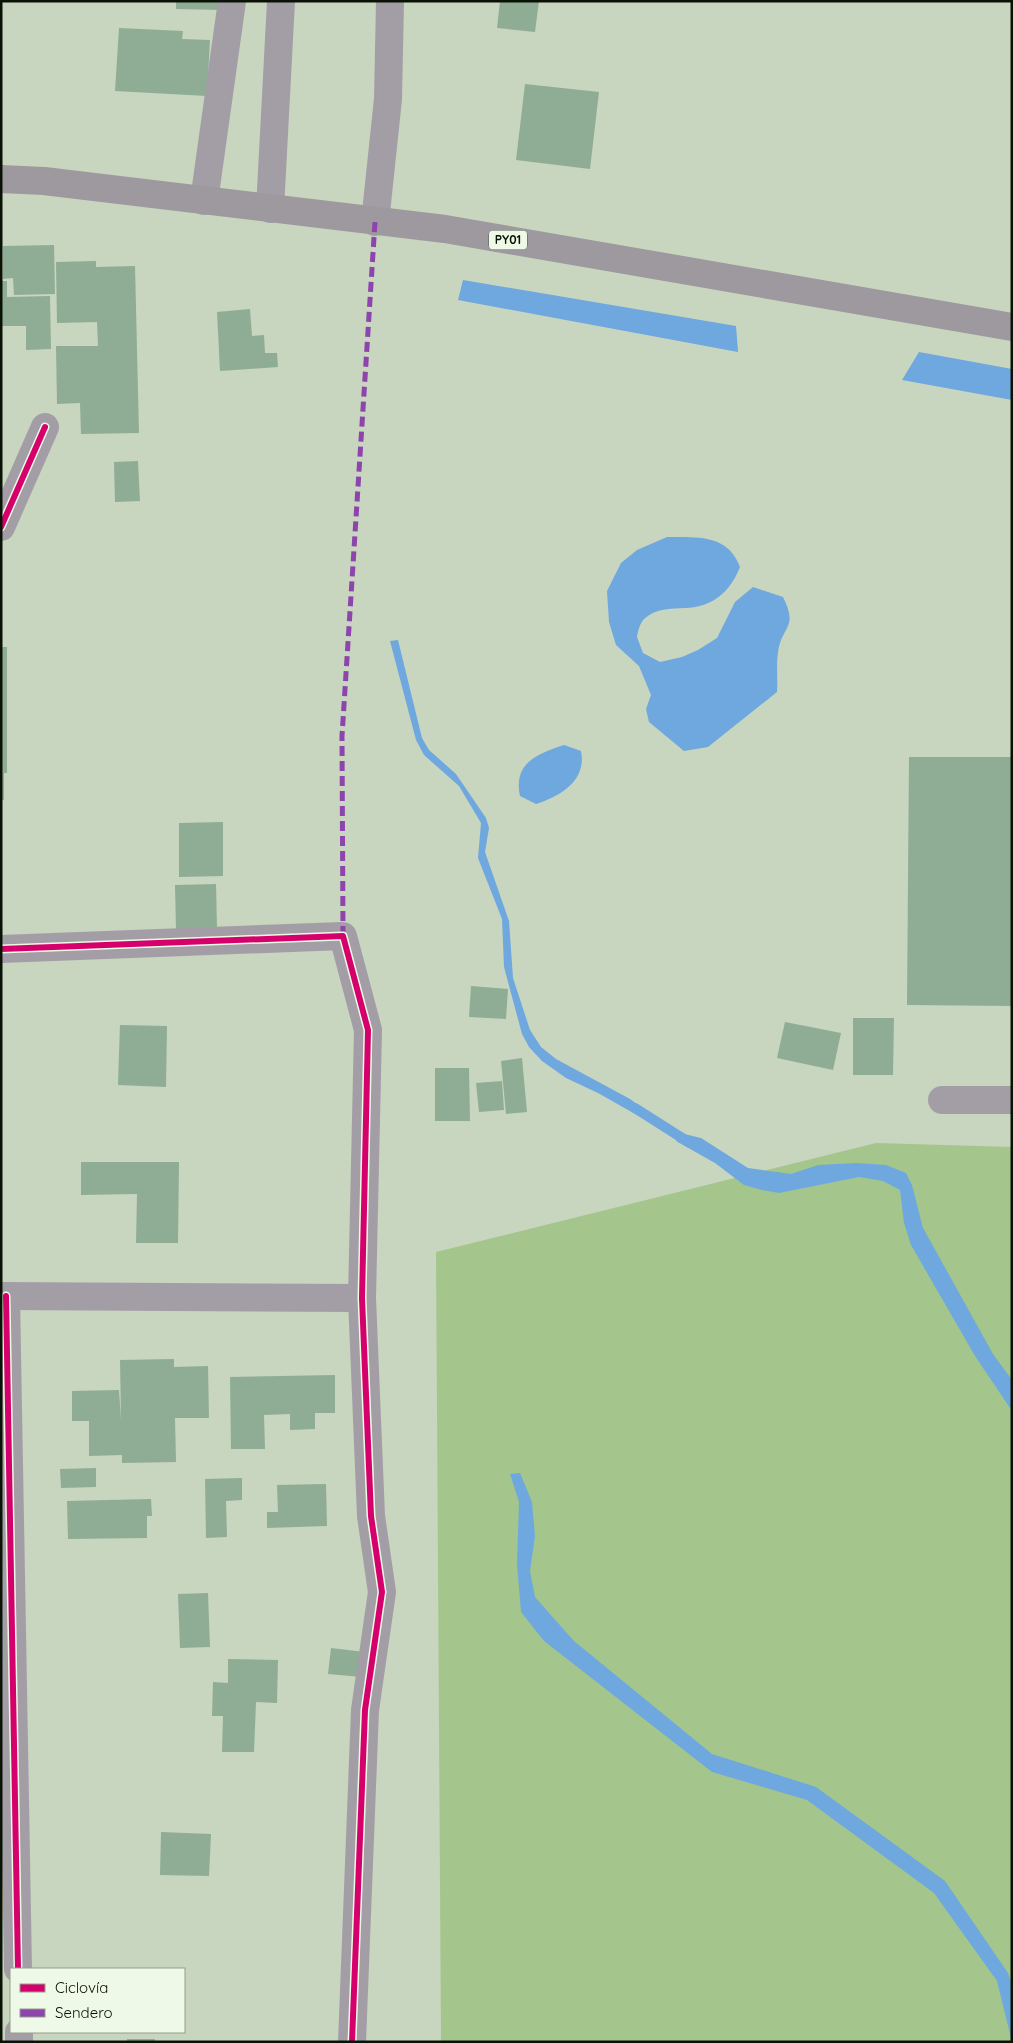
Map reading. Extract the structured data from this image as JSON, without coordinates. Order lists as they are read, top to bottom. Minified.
{"streets":{"highway":["PY01"]},"legend":["Ciclovía","Sendero"]}
